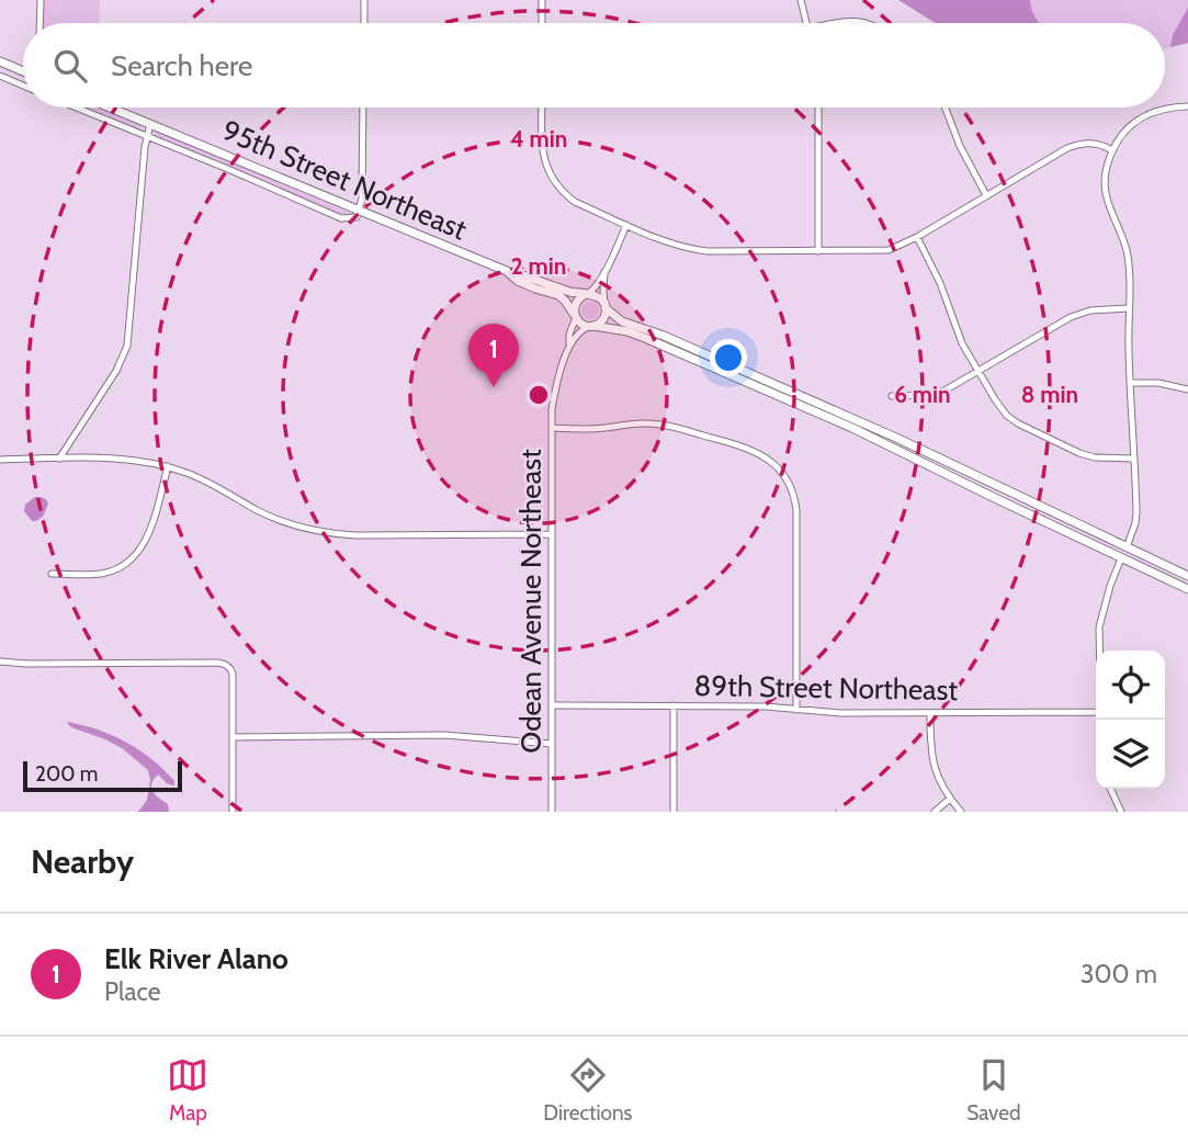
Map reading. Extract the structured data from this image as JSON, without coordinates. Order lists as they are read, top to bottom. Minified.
{"streets":{"main road":["95th Street Northeast"],"street":["Odean Avenue Northeast","89th Street Northeast"]},"crossings":[["Odean Avenue Northeast","89th Street Northeast"]],"scale_bar":"200 m","page":{"search":"Search here","pins":"1","scale":"200 m","heading":"Nearby","list":[{"mark":"1","name":"Elk River Alano","note":"Place","value":"300 m"}],"nav":["Map","Directions","Saved"]},"rings":["4 min","2 min","6 min","8 min"]}
